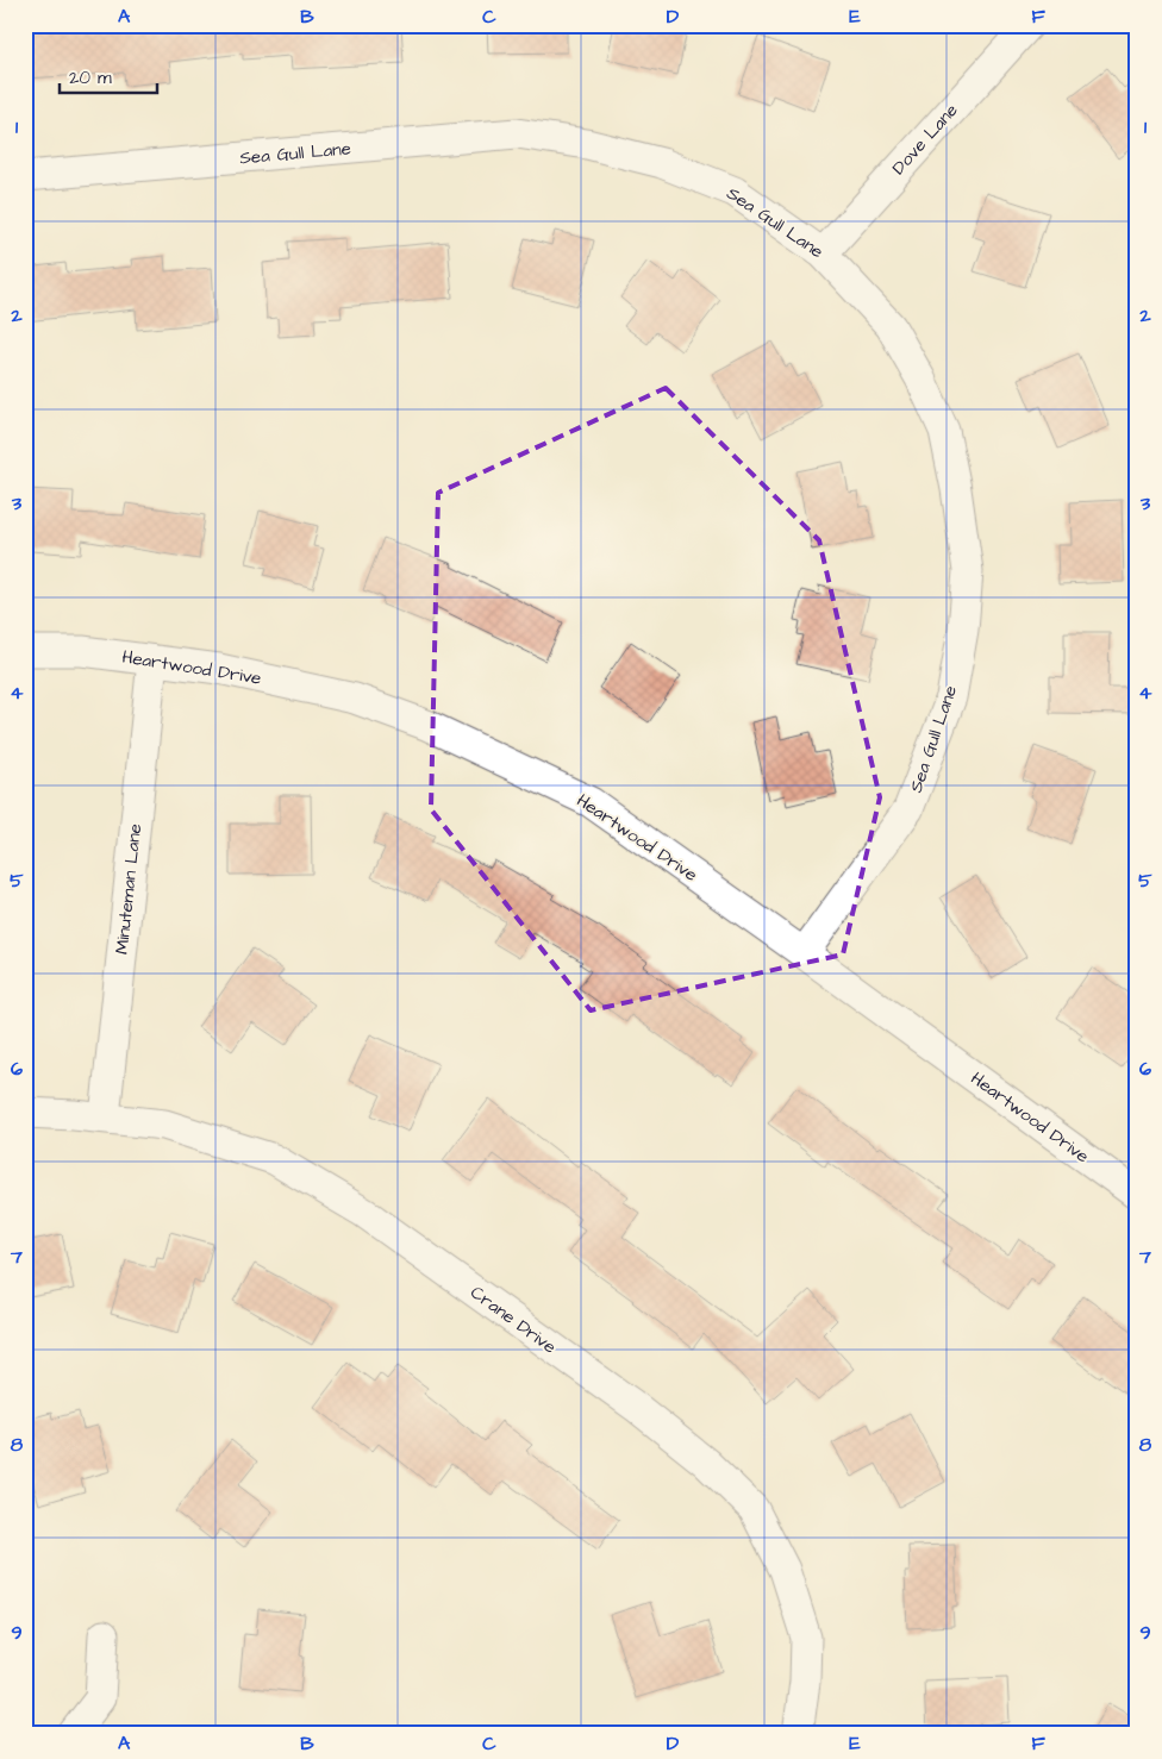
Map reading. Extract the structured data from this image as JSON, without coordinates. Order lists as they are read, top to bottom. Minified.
{"streets":{"street":["Dove Lane","Sea Gull Lane","Heartwood Drive","Minuteman Lane","Crane Drive"]},"crossings":[["Dove Lane","Sea Gull Lane"],["Sea Gull Lane","Heartwood Drive"],["Heartwood Drive","Minuteman Lane"],["Minuteman Lane","Crane Drive"]],"scale_bar":"20 m","grid":{"columns":["A","B","C","D","E","F"],"rows":["1","2","3","4","5","6","7","8","9"]}}
